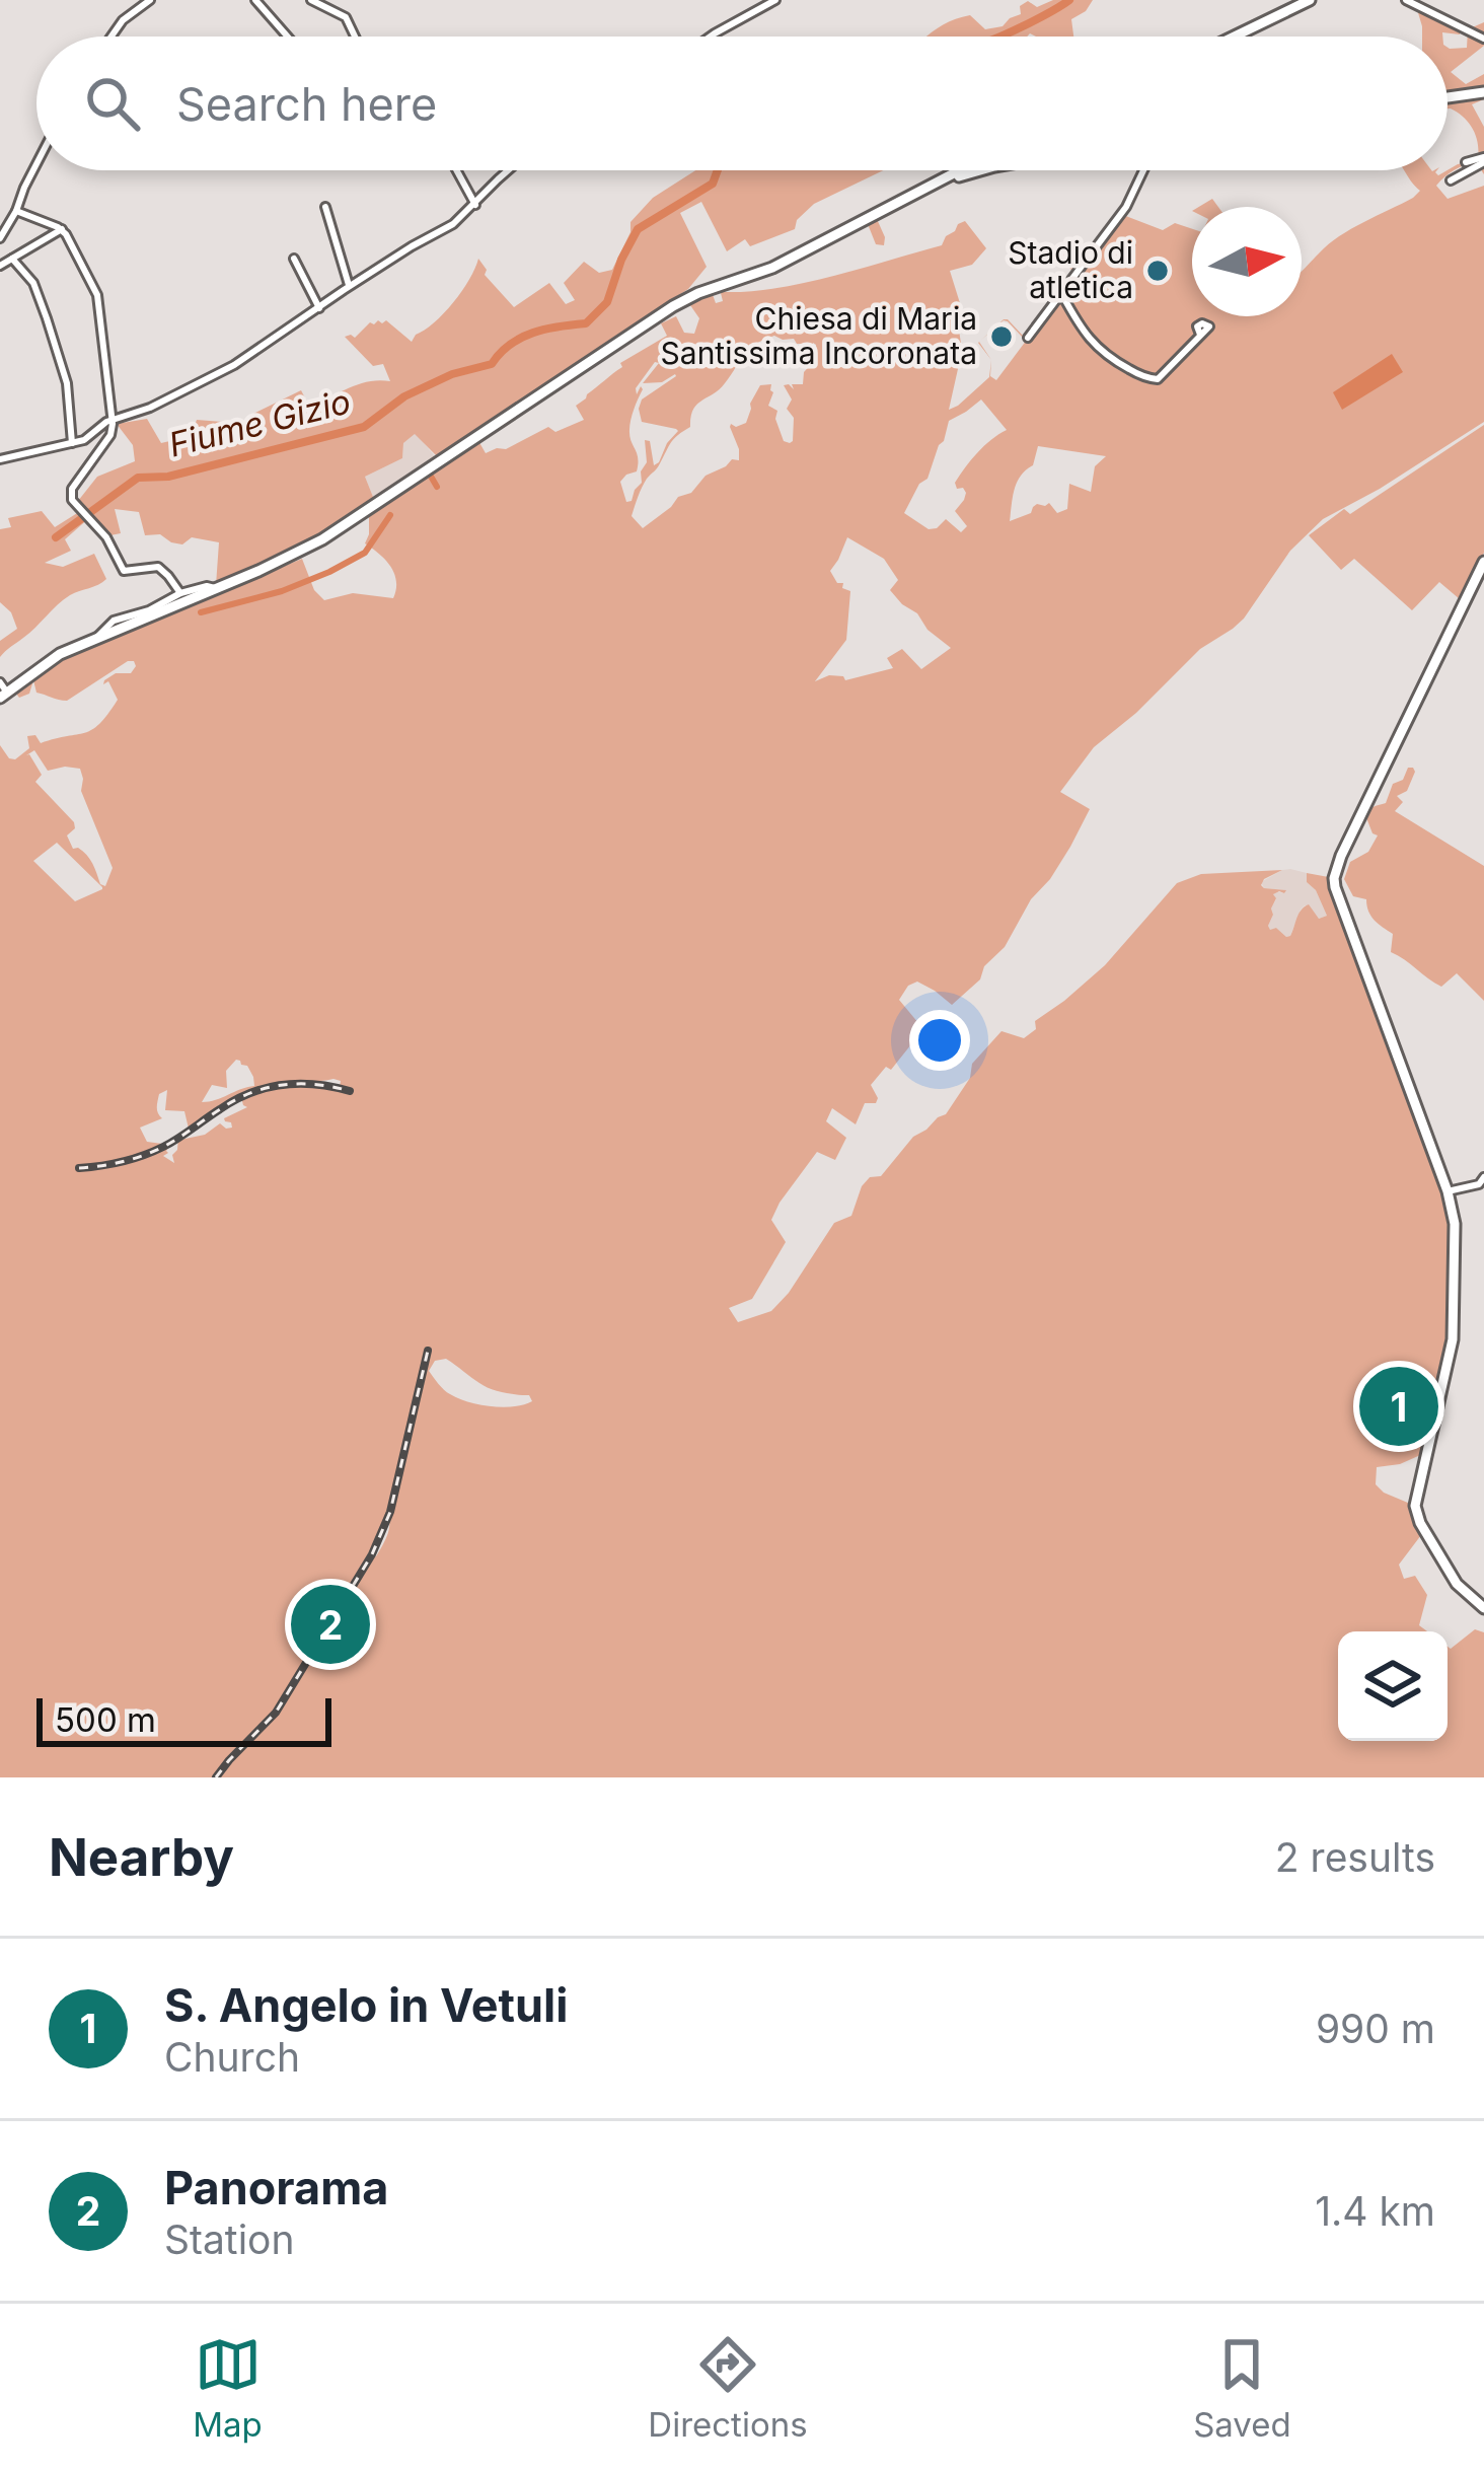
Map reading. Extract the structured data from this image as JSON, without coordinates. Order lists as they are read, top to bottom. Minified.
{"water":["Fiume Gizio"],"places":["Stadio di atletica","Chiesa di Maria Santissima Incoronata"],"scale_bar":"500 m","north":"right","page":{"search":"Search here","pins":["1","2"],"scale":"500 m","heading":["Nearby","2 results"],"list":[{"mark":"1","name":"S. Angelo in Vetuli","note":"Church","value":"990 m"},{"mark":"2","name":"Panorama","note":"Station","value":"1.4 km"}],"nav":["Map","Directions","Saved"]}}
